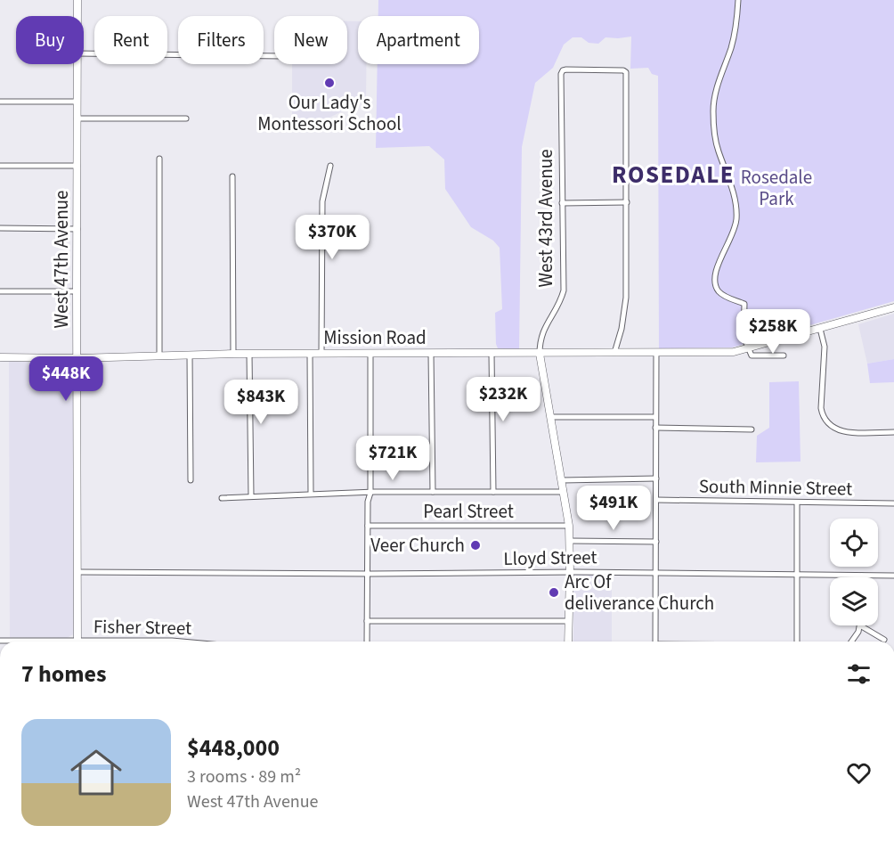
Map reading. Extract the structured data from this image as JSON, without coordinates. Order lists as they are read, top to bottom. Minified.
{"streets":{"street":["West 43rd Avenue","West 47th Avenue","Mission Road","South Minnie Street","Pearl Street","Lloyd Street","Fisher Street"]},"crossings":[["West 43rd Avenue","Mission Road"],["West 43rd Avenue","Pearl Street"],["West 43rd Avenue","Lloyd Street"],["West 47th Avenue","Mission Road"],["West 47th Avenue","Lloyd Street"]],"districts":["ROSEDALE"],"parks":["Rosedale Park"],"places":["Our Lady's Montessori School","Veer Church","Arc Of deliverance Church"],"page":{"chip":["Buy","Rent","Filters","New","Apartment"],"price":["$370K","$258K","$448K","$232K","$843K","$721K","$491K"],"heading":"7 homes","list":[{"name":"$448,000","note":"3 rooms · 89 m² · West 47th Avenue"}]}}
